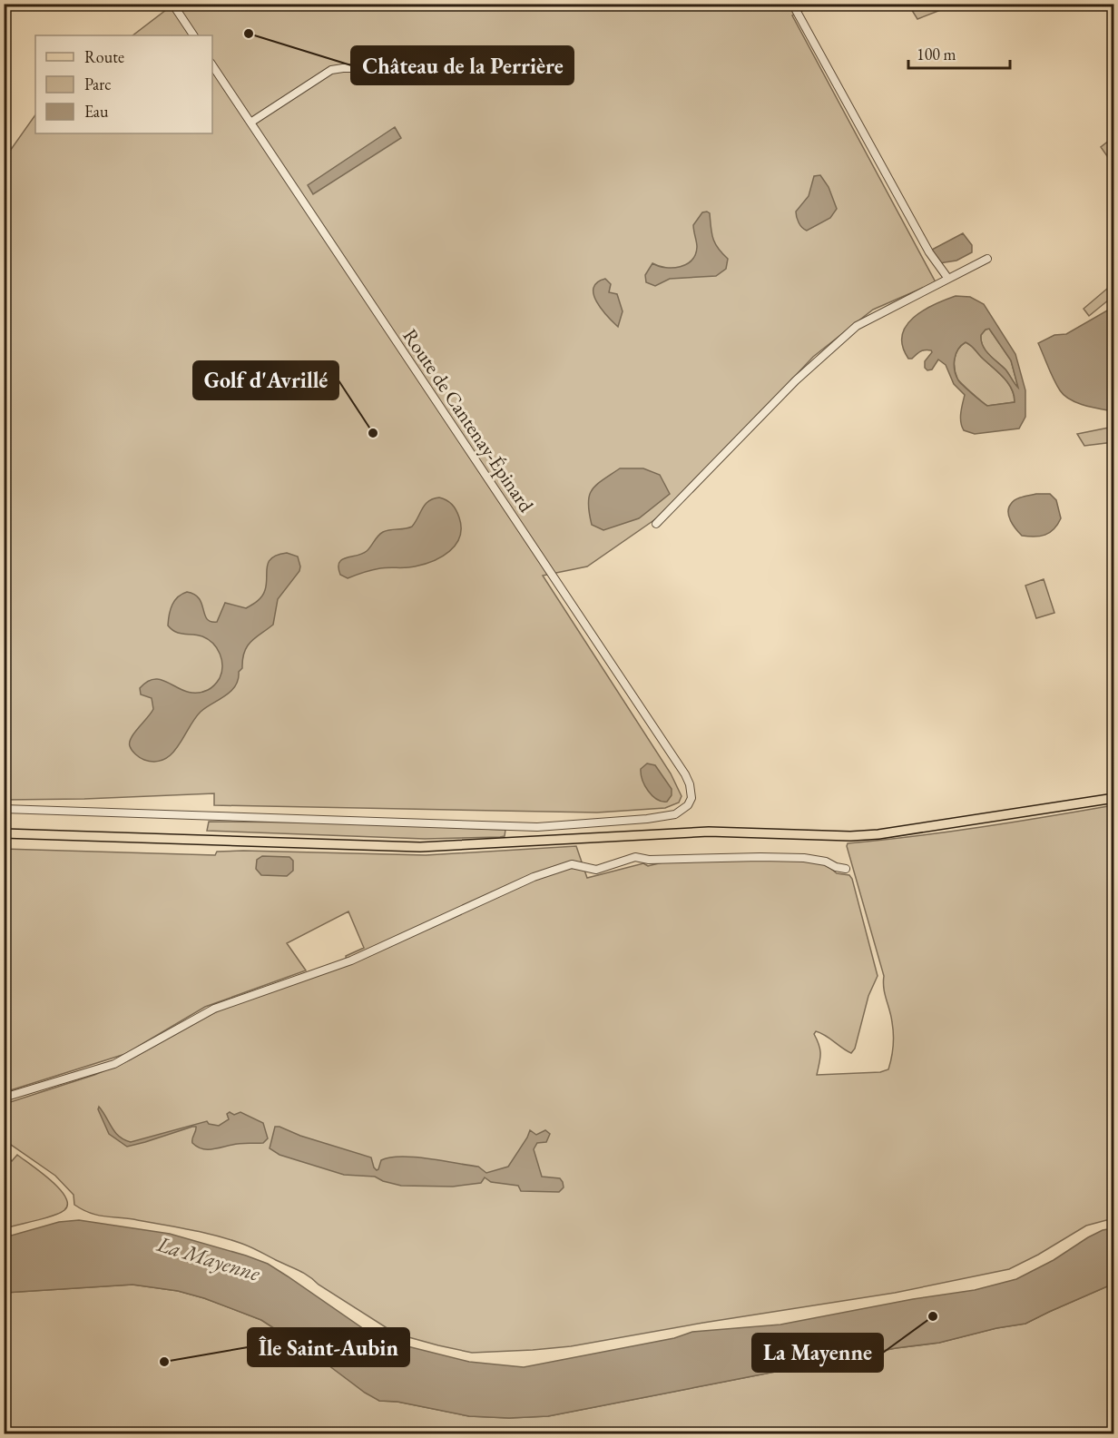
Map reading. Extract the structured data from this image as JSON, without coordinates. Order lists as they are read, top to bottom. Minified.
{"streets":{"street":["Route de Cantenay-Épinard"]},"water":["La Mayenne"],"places":["Château de la Perrière","Golf d'Avrillé","La Mayenne","Île Saint-Aubin"],"legend":["Route","Parc","Eau"],"scale_bar":"100 m"}
